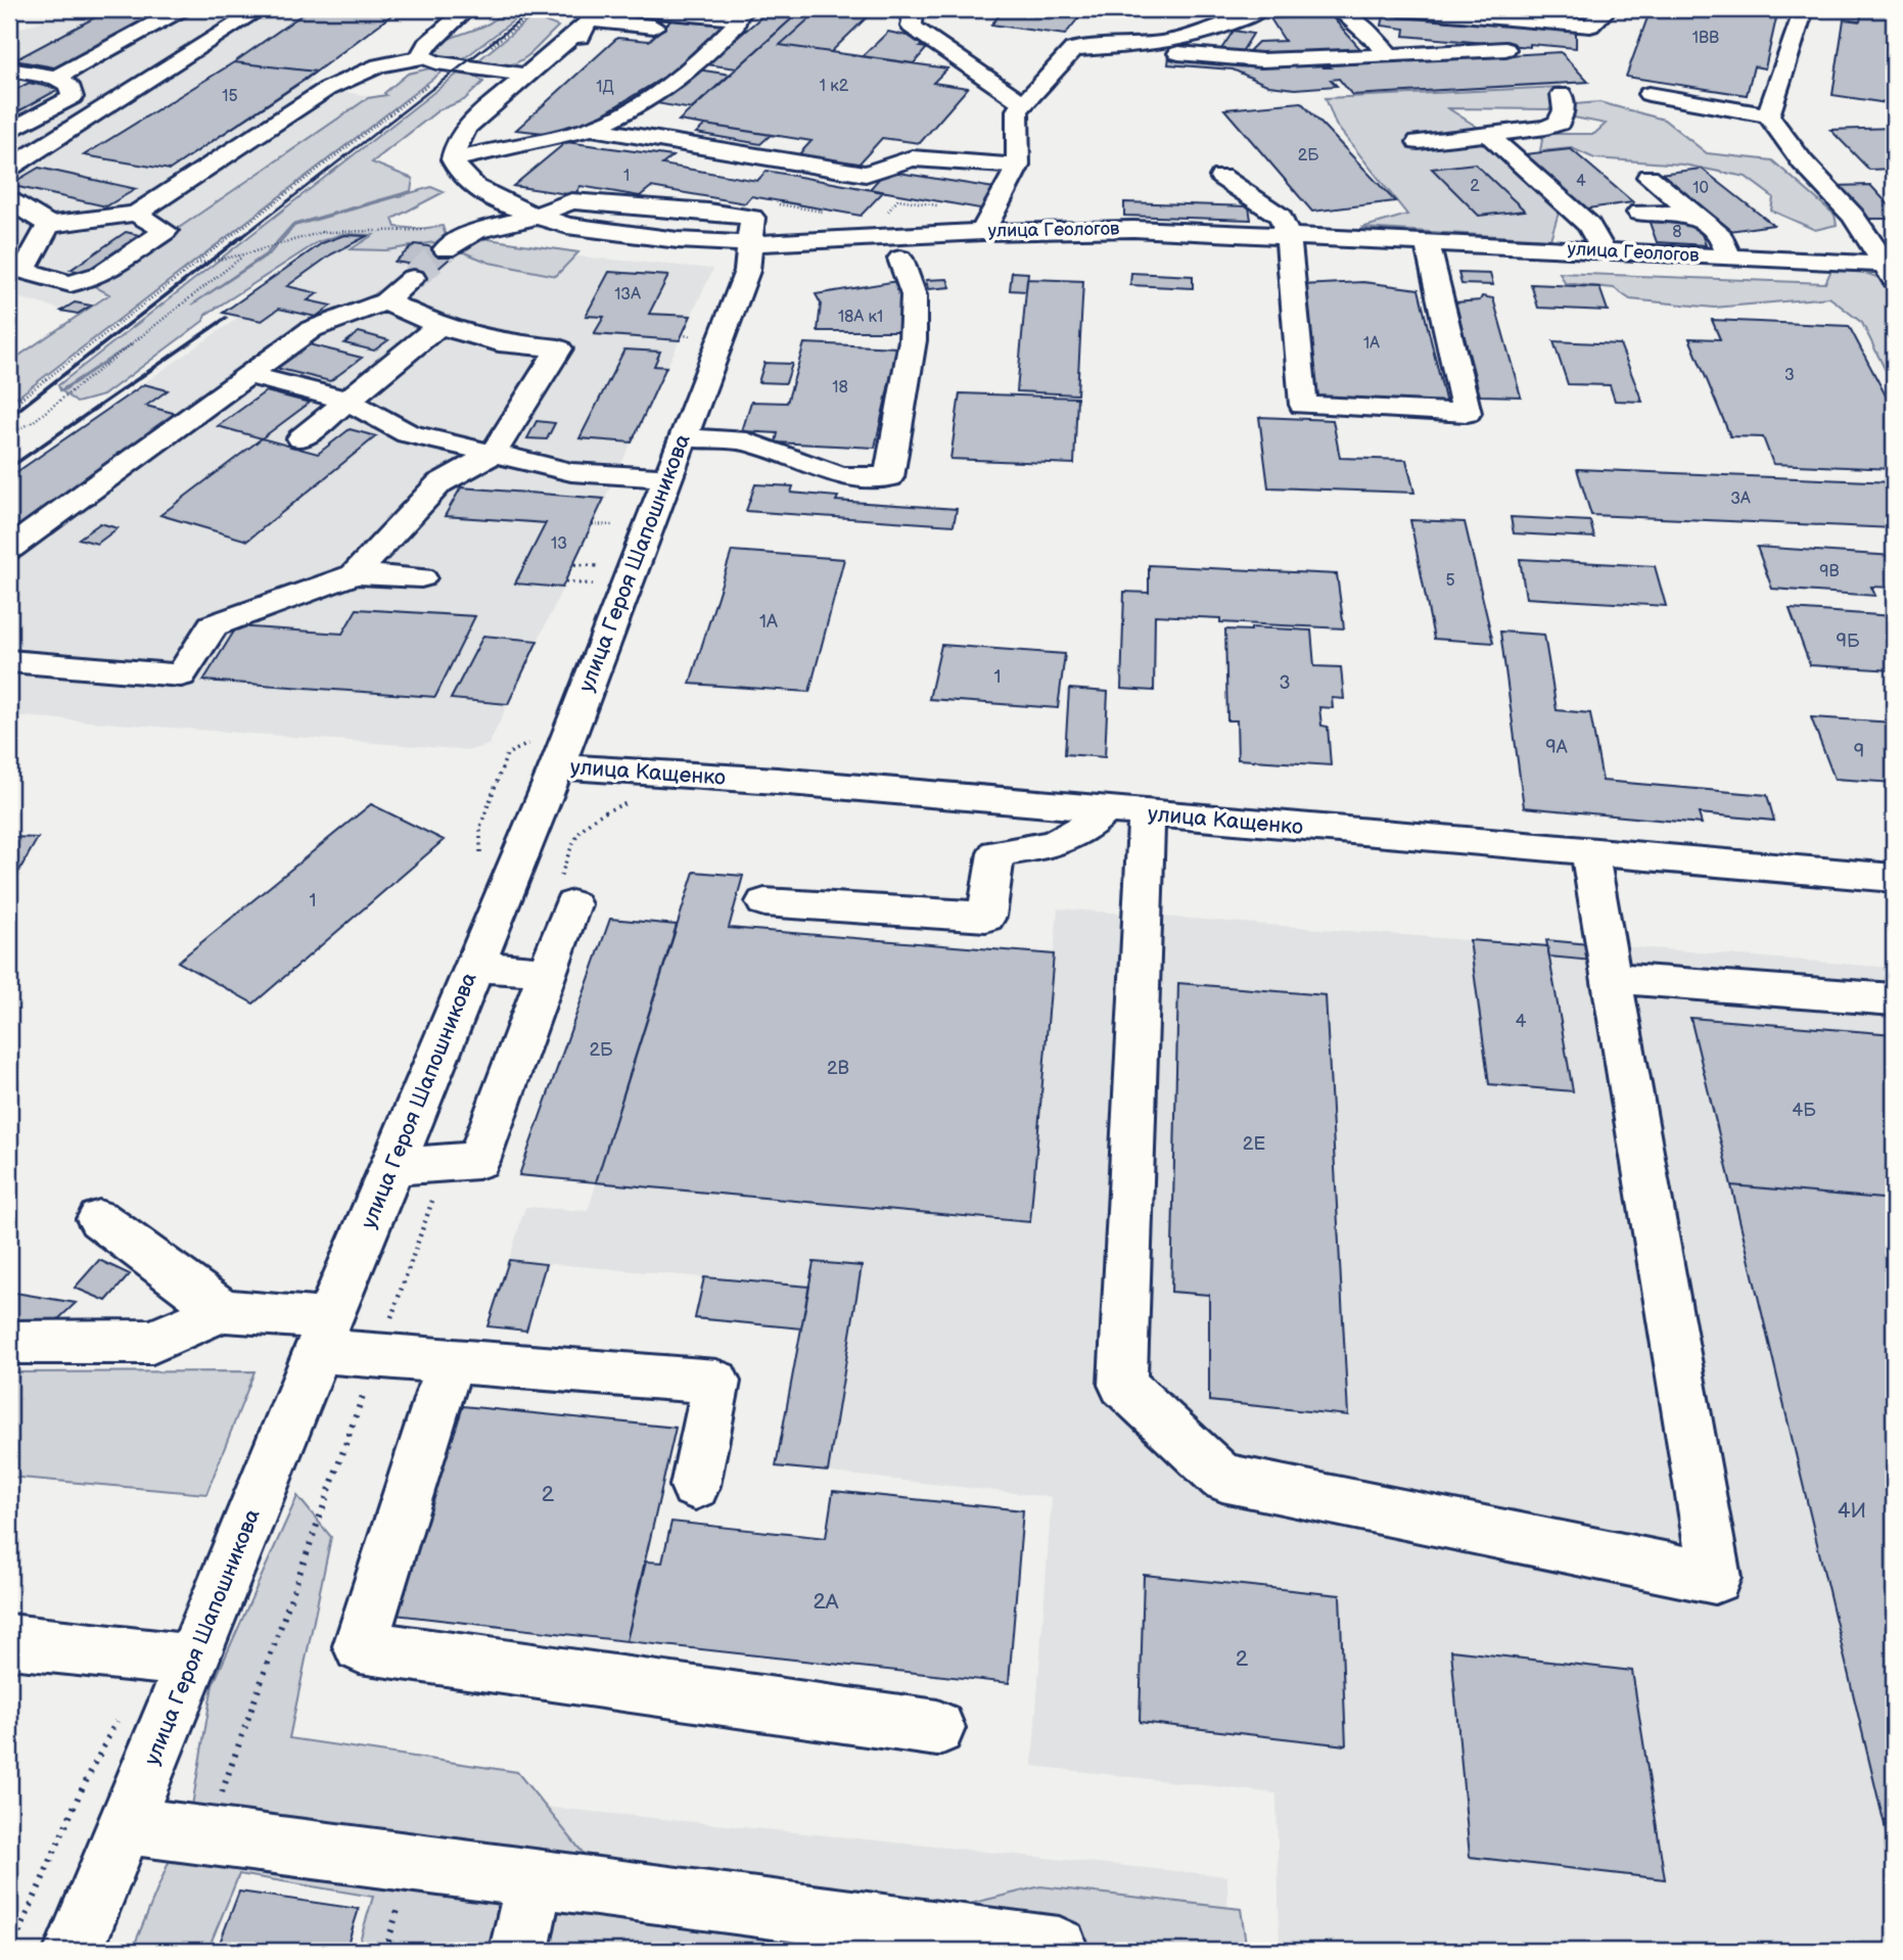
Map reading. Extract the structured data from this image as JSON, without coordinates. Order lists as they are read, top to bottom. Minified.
{"streets":{"street":["улица Геологов","улица Героя Шапошникова","улица Кащенко"]},"crossings":[["улица Геологов","улица Героя Шапошникова"],["улица Героя Шапошникова","улица Кащенко"]],"house_numbers":["1ВВ","1 к2","1Д","15","2Б","1","4","2","10","8","13А","18А к1","1А","3","18","3А","13","9В","5","1А","9Б","1","3","9А","9","1","4","2Б","2В","4Б","2Е","2","4И","2А","2"]}
